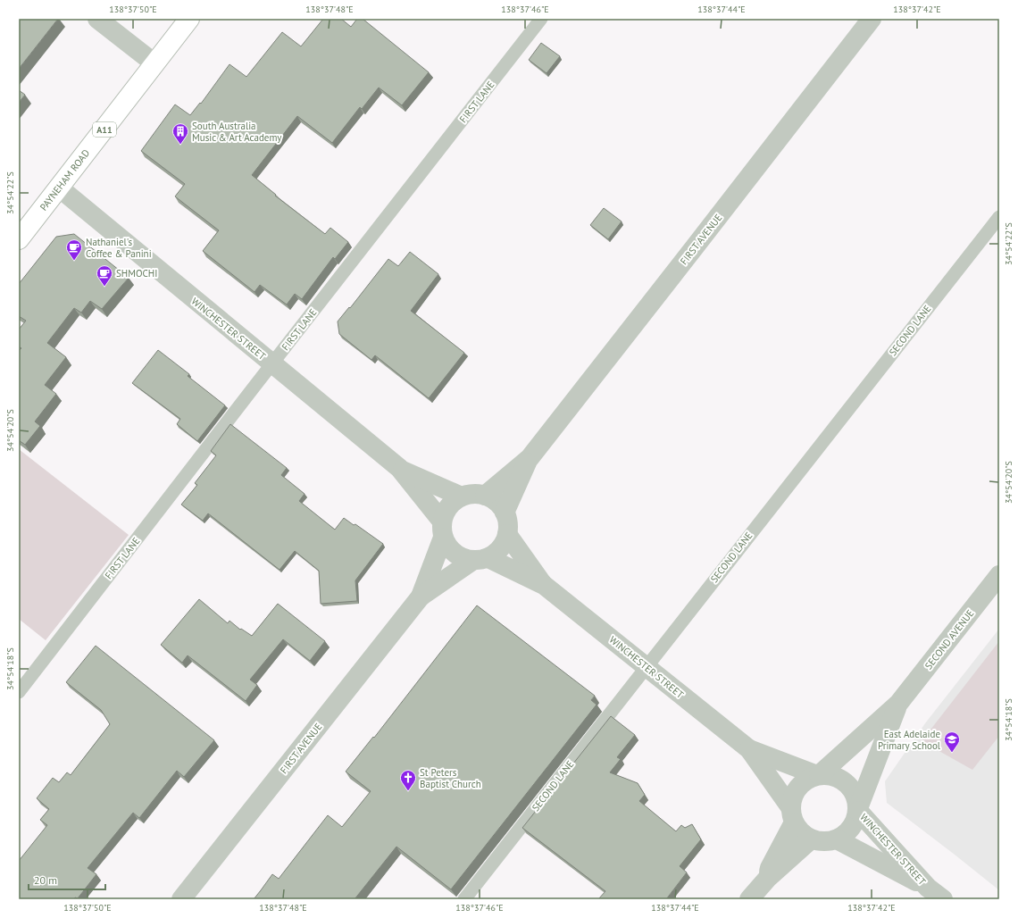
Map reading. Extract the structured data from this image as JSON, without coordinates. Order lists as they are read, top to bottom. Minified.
{"streets":{"main road":["A11","PAYNEHAM ROAD"],"street":["FIRST AVENUE","WINCHESTER STREET","SECOND AVENUE"],"lane":["FIRST LANE","SECOND LANE"]},"crossings":[["FIRST LANE","WINCHESTER STREET"],["PAYNEHAM ROAD","WINCHESTER STREET"],["FIRST AVENUE","WINCHESTER STREET"],["WINCHESTER STREET","SECOND LANE"],["WINCHESTER STREET","SECOND AVENUE"]],"places":{"building":["South Australia Music & Art Academy"],"cafe":["Nathaniel's Coffee & Panini","SHMOCHI"],"school or university":["East Adelaide Primary School"],"church":["St Peters Baptist Church"]},"scale_bar":"20 m","coordinates":["138°37'50\"E","138°37'48\"E","138°37'46\"E","138°37'44\"E","138°37'42\"E","34°54'22\"S","34°54'20\"S","34°54'18\"S"]}
